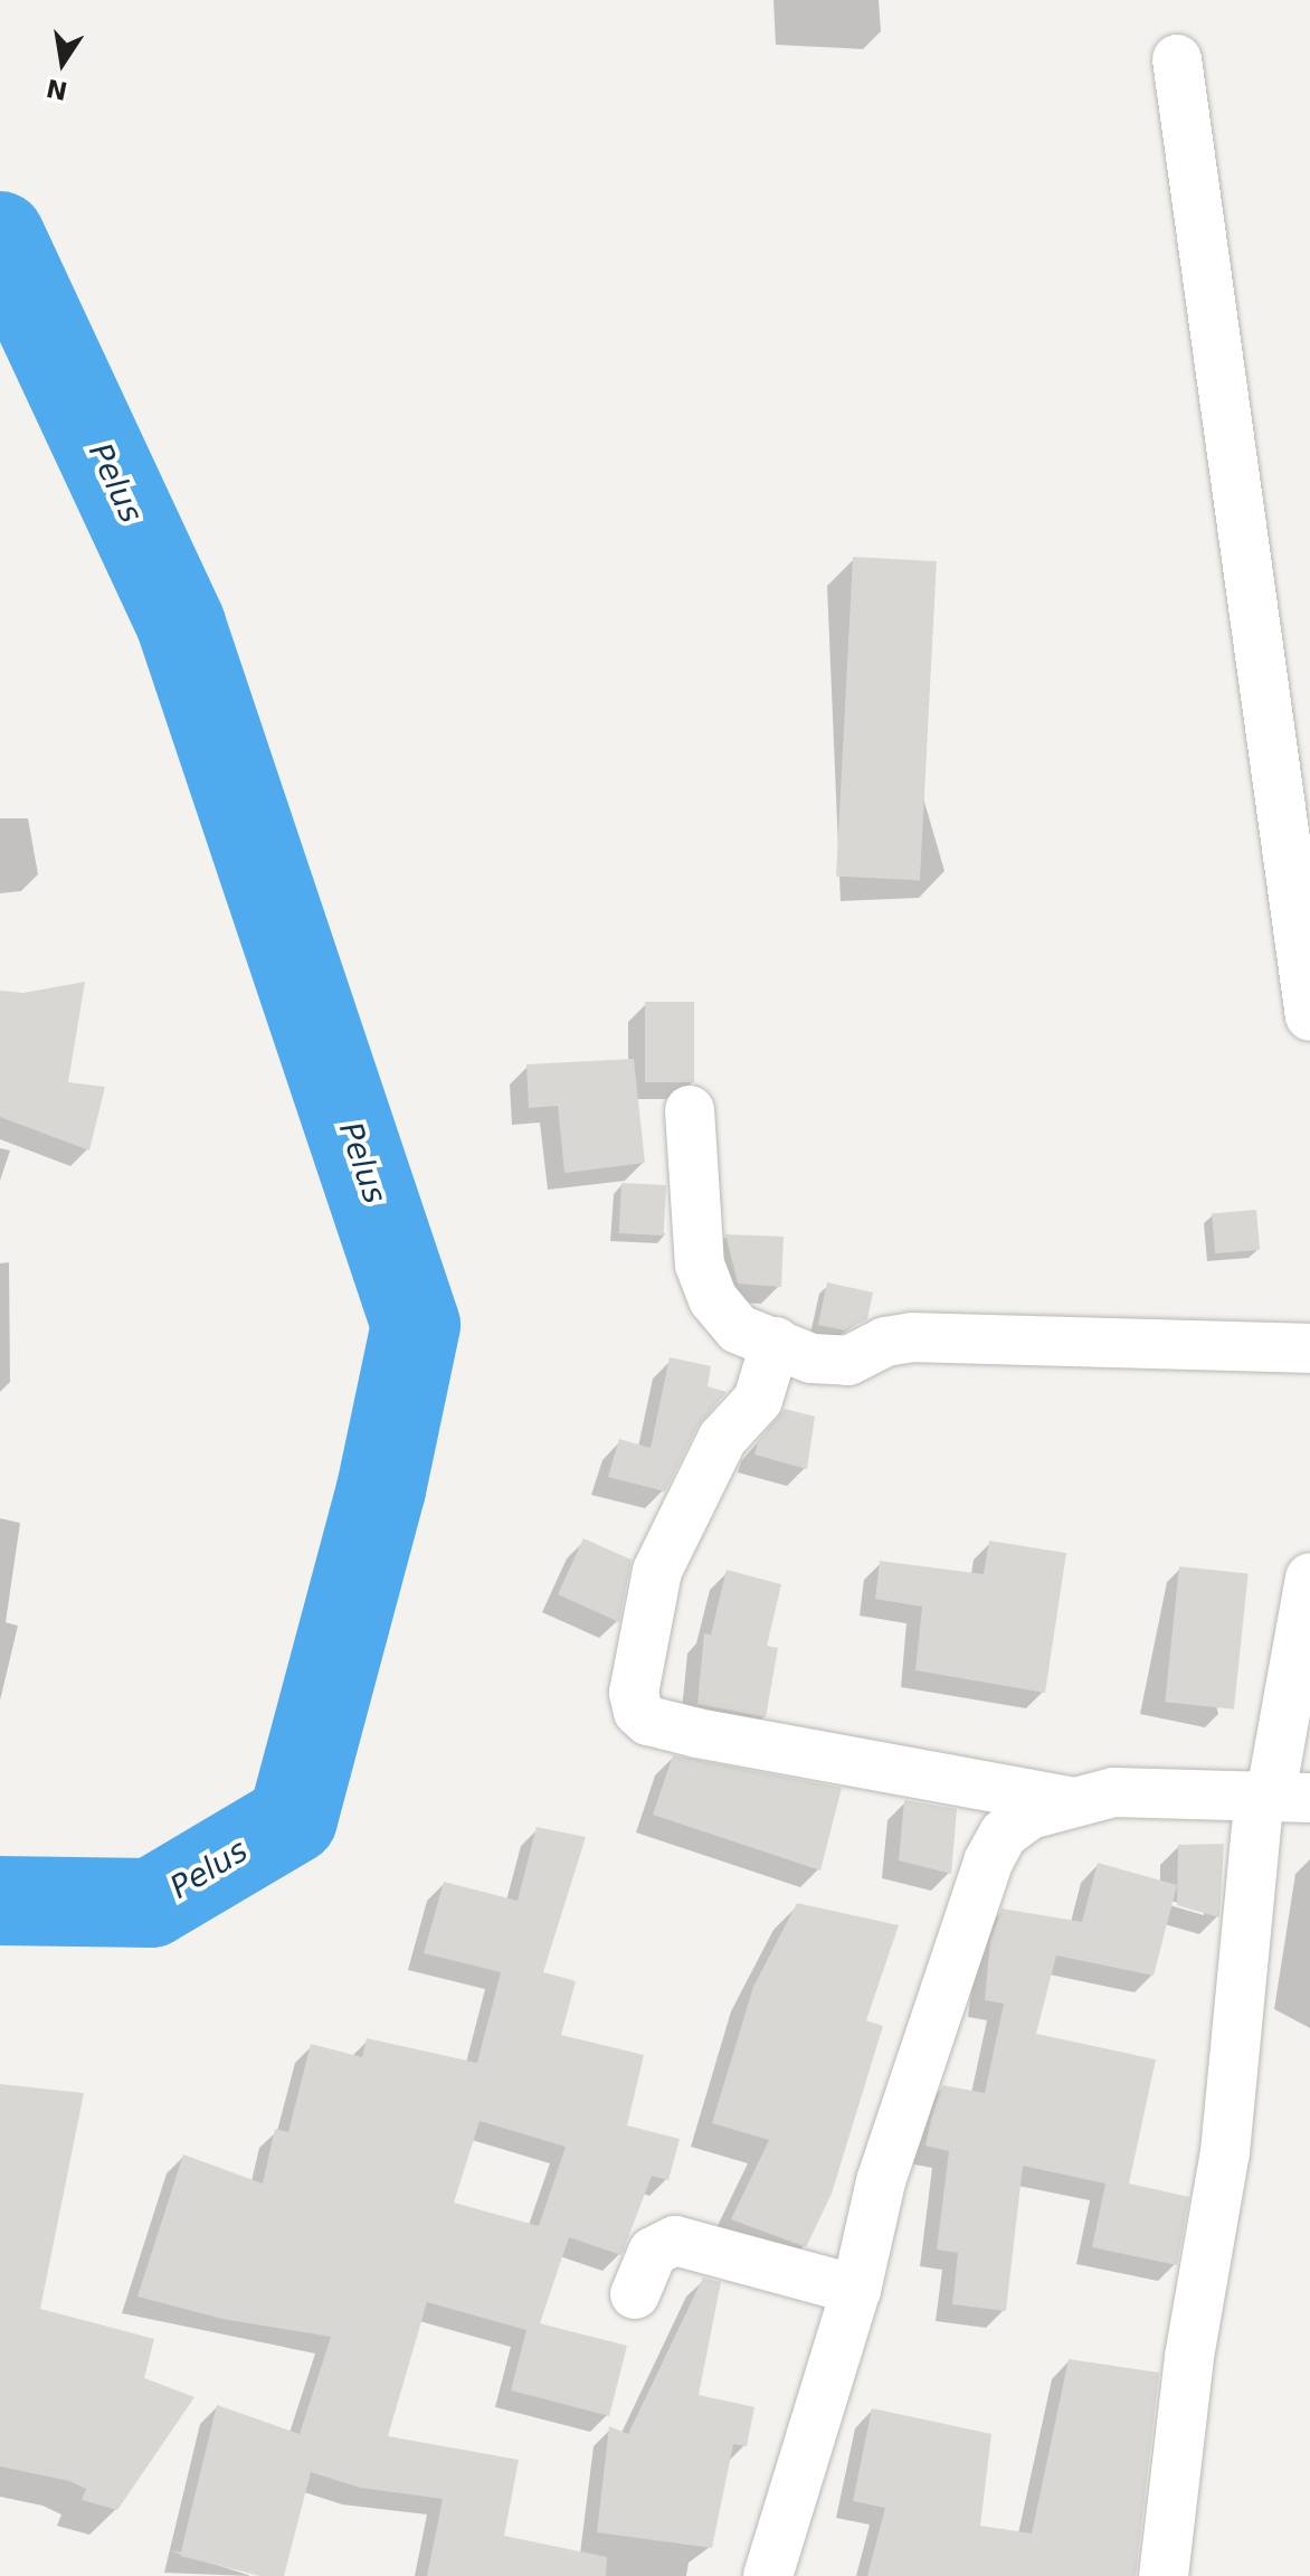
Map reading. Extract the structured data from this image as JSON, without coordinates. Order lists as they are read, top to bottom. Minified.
{"water":["Pelus"],"north":"bottom"}
